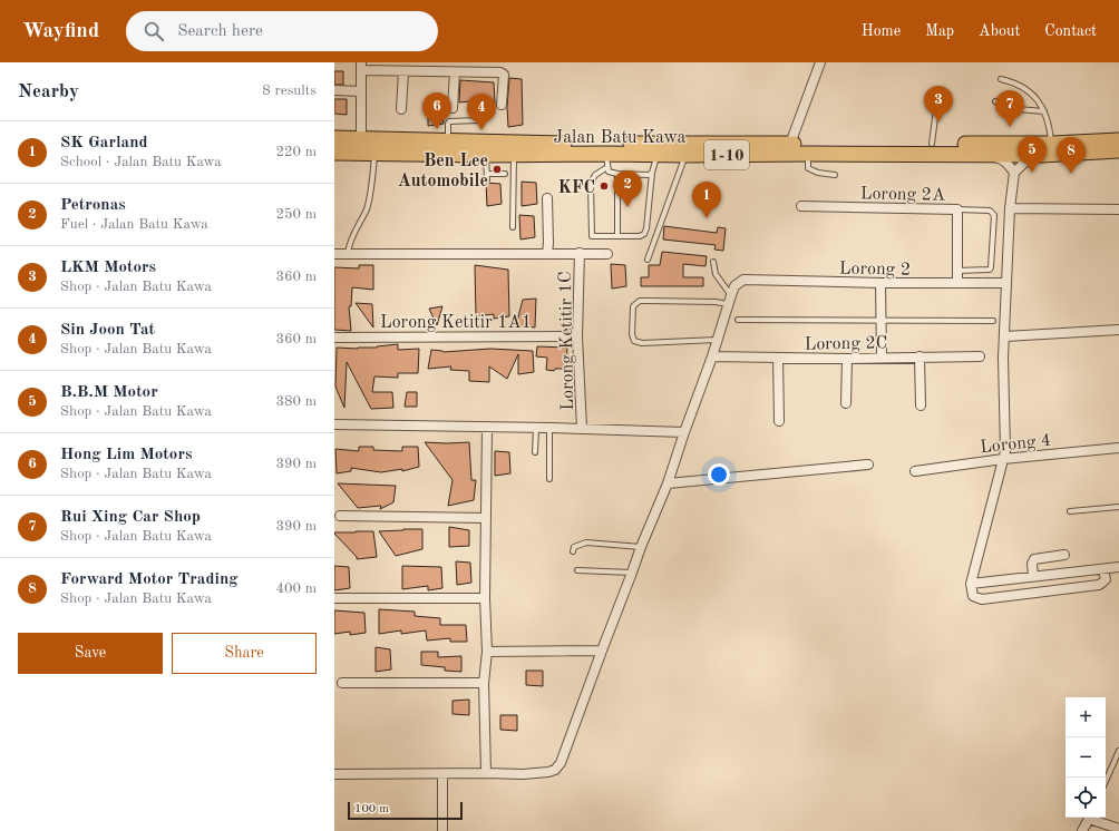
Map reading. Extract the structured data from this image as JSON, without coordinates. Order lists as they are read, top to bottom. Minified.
{"streets":{"highway":["Jalan Batu Kawa","1-10"],"street":["Lorong 2A","Lorong 2","Lorong Ketitir 1A1","Lorong Ketitir 1C","Lorong 2C","Lorong 4"]},"crossings":[["Lorong 2A","Lorong 2"],["Lorong Ketitir 1A1","Lorong Ketitir 1C"]],"places":["Ben Lee Automobile","KFC"],"scale_bar":"100 m","page":{"header":"Wayfind","search":"Search here","nav":["Home","Map","About","Contact"],"heading":["Nearby","8 results"],"pins":["3","7","6","4","5","8","2","1"],"list":[{"mark":"1","name":"SK Garland","note":"School · Jalan Batu Kawa","value":"220 m"},{"mark":"2","name":"Petronas","note":"Fuel · Jalan Batu Kawa","value":"250 m"},{"mark":"3","name":"LKM Motors","note":"Shop · Jalan Batu Kawa","value":"360 m"},{"mark":"4","name":"Sin Joon Tat","note":"Shop · Jalan Batu Kawa","value":"360 m"},{"mark":"5","name":"B.B.M Motor","note":"Shop · Jalan Batu Kawa","value":"380 m"},{"mark":"6","name":"Hong Lim Motors","note":"Shop · Jalan Batu Kawa","value":"390 m"},{"mark":"7","name":"Rui Xing Car Shop","note":"Shop · Jalan Batu Kawa","value":"390 m"},{"mark":"8","name":"Forward Motor Trading","note":"Shop · Jalan Batu Kawa","value":"400 m"}],"buttons":["Save","Share"],"map_buttons":["+","−"],"scale":"100 m"}}
